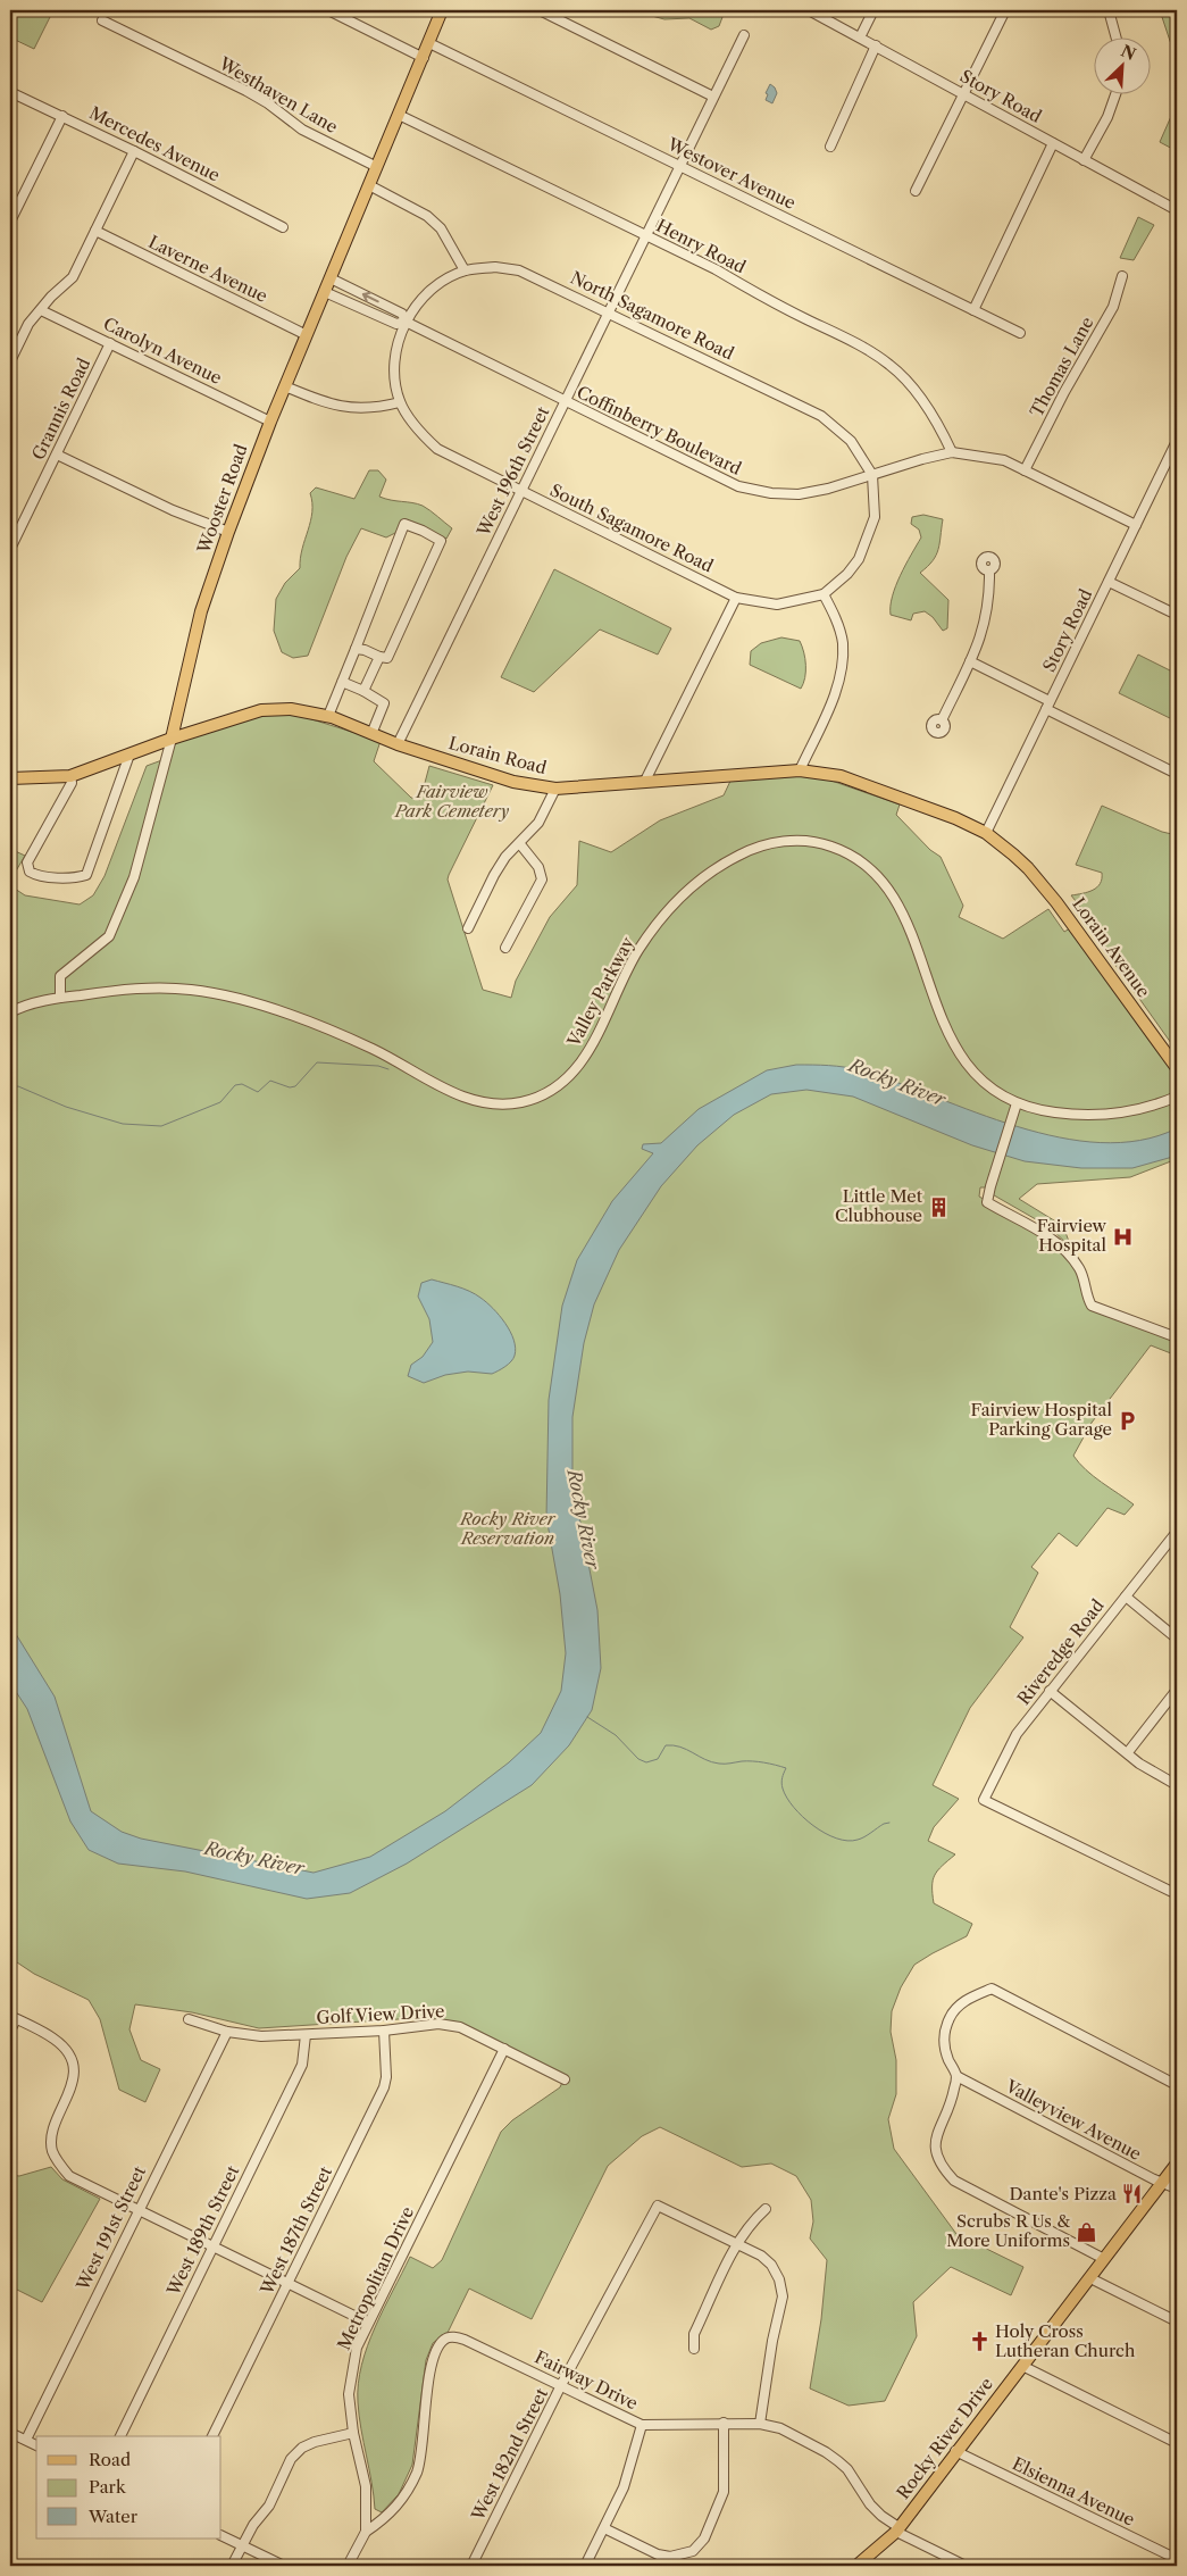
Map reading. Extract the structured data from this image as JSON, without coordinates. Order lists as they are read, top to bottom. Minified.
{"streets":{"main road":["Wooster Road","Lorain Road","Lorain Avenue","Rocky River Drive"],"street":["Westhaven Lane","Story Road","Mercedes Avenue","Westover Avenue","Henry Road","Laverne Avenue","North Sagamore Road","Carolyn Avenue","Thomas Lane","Grannis Road","Coffinberry Boulevard","West 196th Street","South Sagamore Road","Valley Parkway","Riveredge Road","Golf View Drive","Valleyview Avenue","West 191st Street","West 189th Street","West 187th Street","Metropolitan Drive","Fairway Drive","West 182nd Street","Elsienna Avenue"]},"crossings":[["Westhaven Lane","Wooster Road"],["Story Road","Coffinberry Boulevard"],["Story Road","Lorain Road"],["Westover Avenue","West 196th Street"],["Westover Avenue","Wooster Road"],["Henry Road","Coffinberry Boulevard"],["Henry Road","West 196th Street"],["Henry Road","Wooster Road"],["Laverne Avenue","Wooster Road"],["North Sagamore Road","Coffinberry Boulevard"],["North Sagamore Road","West 196th Street"],["North Sagamore Road","South Sagamore Road"],["Carolyn Avenue","Grannis Road"],["Carolyn Avenue","Wooster Road"],["Thomas Lane","Coffinberry Boulevard"],["Coffinberry Boulevard","West 196th Street"],["Coffinberry Boulevard","Wooster Road"],["Coffinberry Boulevard","South Sagamore Road"],["West 196th Street","South Sagamore Road"],["West 196th Street","Lorain Road"],["Wooster Road","Lorain Road"],["Wooster Road","Valley Parkway"],["Lorain Road","Lorain Avenue"],["Golf View Drive","West 191st Street"],["Golf View Drive","West 189th Street"],["Golf View Drive","West 187th Street"],["Golf View Drive","Metropolitan Drive"],["Valleyview Avenue","Rocky River Drive"],["Metropolitan Drive","Fairway Drive"],["Fairway Drive","Rocky River Drive"],["Fairway Drive","West 182nd Street"],["Rocky River Drive","Elsienna Avenue"]],"water":["Rocky River"],"parks":["Fairview Park Cemetery","Rocky River Reservation"],"places":{"building":["Little Met Clubhouse"],"hospital":["Fairview Hospital"],"parking":["Fairview Hospital Parking Garage"],"restaurant":["Dante's Pizza"],"shop":["Scrubs R Us & More Uniforms"],"church":["Holy Cross Lutheran Church"]},"legend":["Road","Park","Water"],"north":"top right"}
